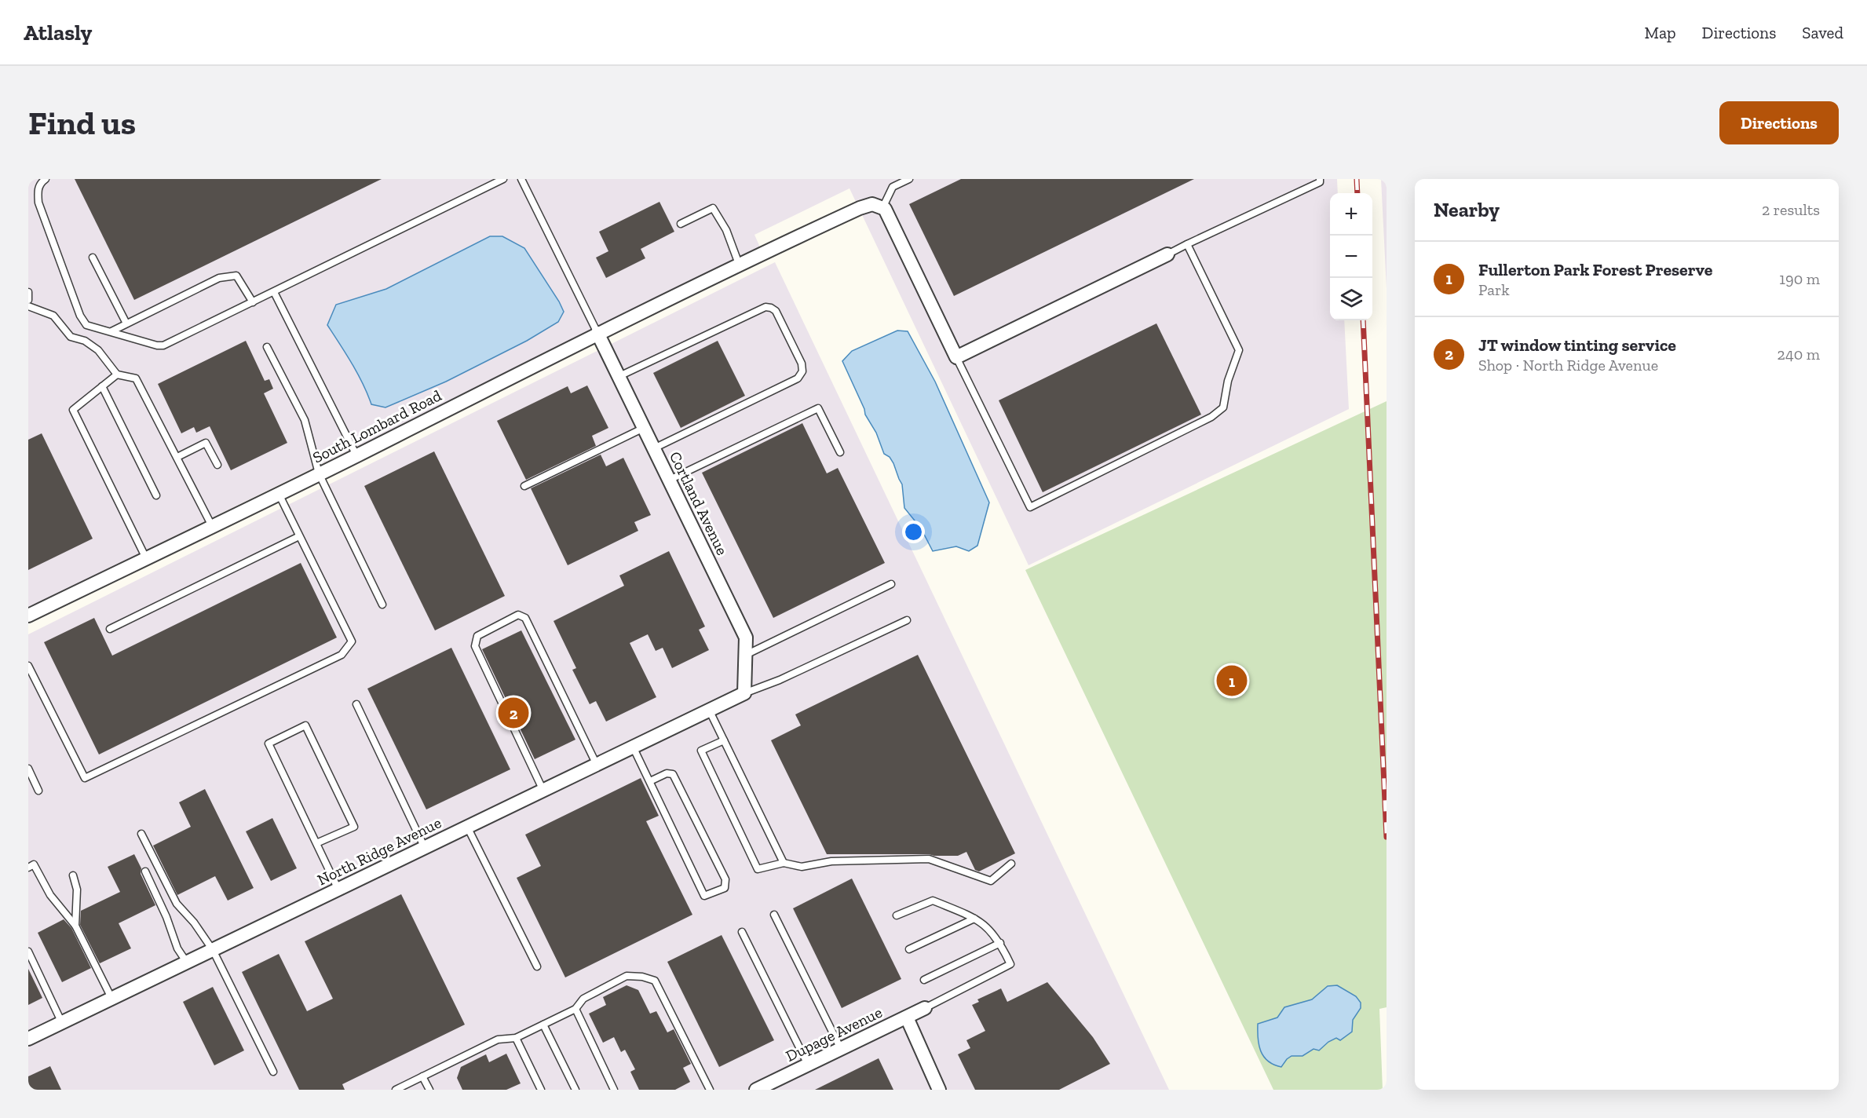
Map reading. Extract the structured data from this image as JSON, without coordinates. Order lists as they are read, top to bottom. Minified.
{"streets":{"street":["South Lombard Road","Cortland Avenue","North Ridge Avenue","Dupage Avenue"]},"crossings":[["South Lombard Road","Cortland Avenue"],["Cortland Avenue","North Ridge Avenue"]],"page":{"header":"Atlasly","nav":["Map","Directions","Saved"],"buttons":"Directions","title":"Find us","heading":["Nearby","2 results"],"map_buttons":["+","−"],"list":[{"mark":"1","name":"Fullerton Park Forest Preserve","note":"Park","value":"190 m"},{"mark":"2","name":"JT window tinting service","note":"Shop · North Ridge Avenue","value":"240 m"}],"pins":["1","2"]}}
